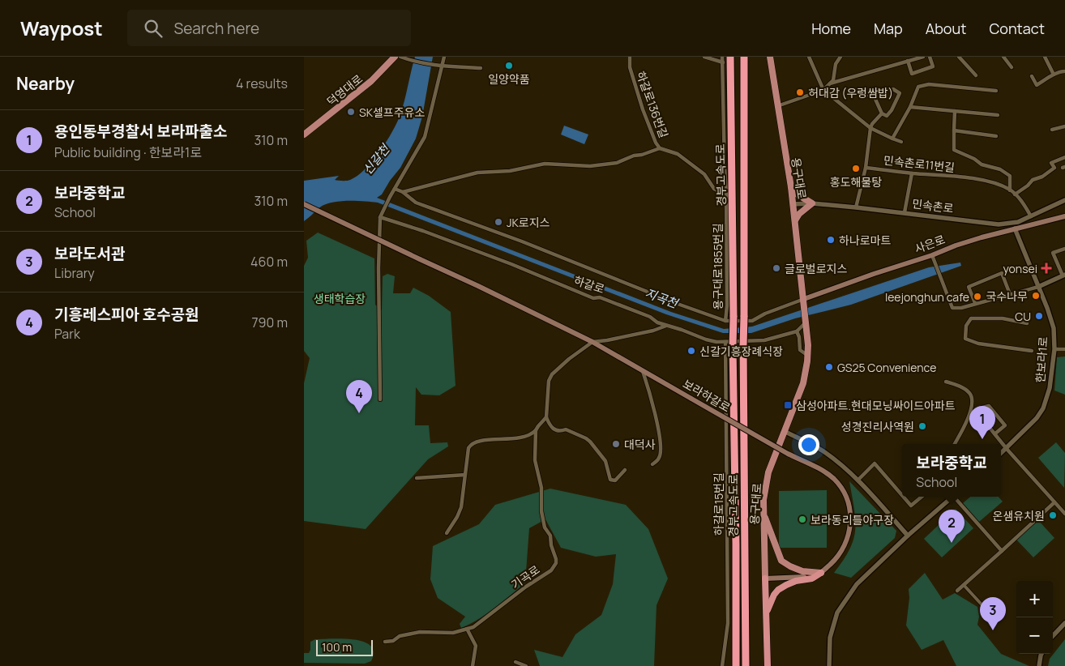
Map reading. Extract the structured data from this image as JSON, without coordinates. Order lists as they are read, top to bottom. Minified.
{"streets":{"highway":["경부고속도로","용구대로"],"main road":["덕영대로","사은로","보라하갈로"],"street":["하갈로136번길","민속촌로11번길","민속촌로","용구대로1855번길","하갈로","한보라1로","하갈로15번길","기곡로"]},"crossings":[["하갈로136번길","용구대로1855번길"],["민속촌로11번길","민속촌로"],["용구대로","민속촌로"],["용구대로","사은로"],["용구대로","용구대로1855번길"],["사은로","용구대로1855번길"],["사은로","한보라1로"],["하갈로","하갈로15번길"]],"water":["신갈천","지곡천"],"parks":["생태학습장"],"places":{"other":["일양약품","허대감 (우렁쌈밥)","SK셀프주유소","홍도해물탕","JK로지스","하나로마트","글로벌로지스","국수나무","leejonghun cafe","CU","신갈기흥장례식장","GS25 Convenience","성경진리사역원","대덕사","온샘유치원","보라동리틀야구장"],"health":["yonsei"],"transit":["삼성아파트.현대모닝싸이드아파트"]},"scale_bar":"100 m","page":{"header":"Waypost","search":"Search here","nav":["Home","Map","About","Contact"],"heading":["Nearby","4 results"],"list":[{"mark":"1","name":"용인동부경찰서 보라파출소","note":"Public building · 한보라1로","value":"310 m"},{"mark":"2","name":"보라중학교","note":"School","value":"310 m"},{"mark":"3","name":"보라도서관","note":"Library","value":"460 m"},{"mark":"4","name":"기흥레스피아 호수공원","note":"Park","value":"790 m"}],"pins":["4","1","2","3"],"popup":["보라중학교","School"],"map_buttons":["+","−"],"scale":"100 m"}}
